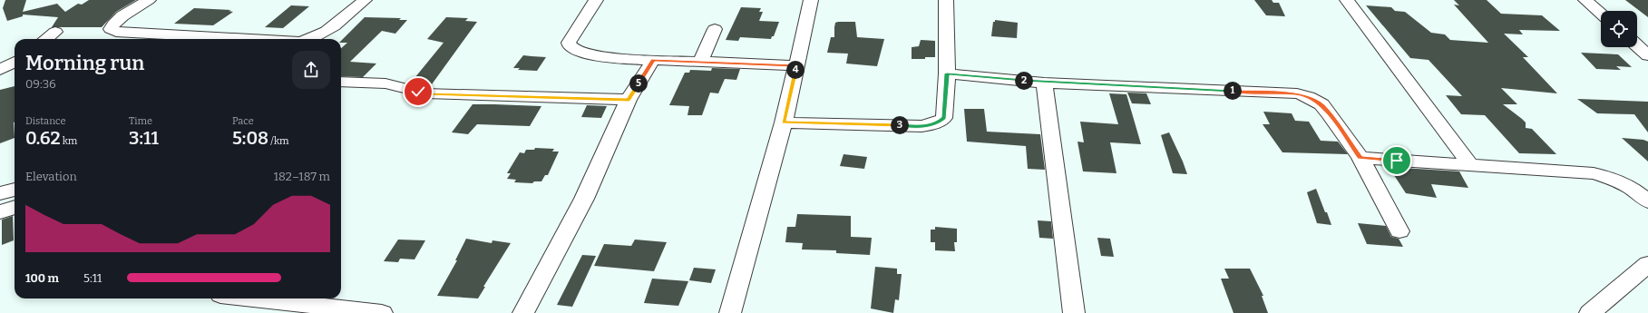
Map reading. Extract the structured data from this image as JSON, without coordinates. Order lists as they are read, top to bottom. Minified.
{"page":{"heading":["Morning run","09:36"],"pins":["4","2","5","1","3"],"stats":[["Distance","0.62 km"],["Time","3:11"],["Pace","5:08 /km"]],"chart":["Elevation","182–187 m"],"list":[{"name":"100 m","note":"5:11"}]}}
